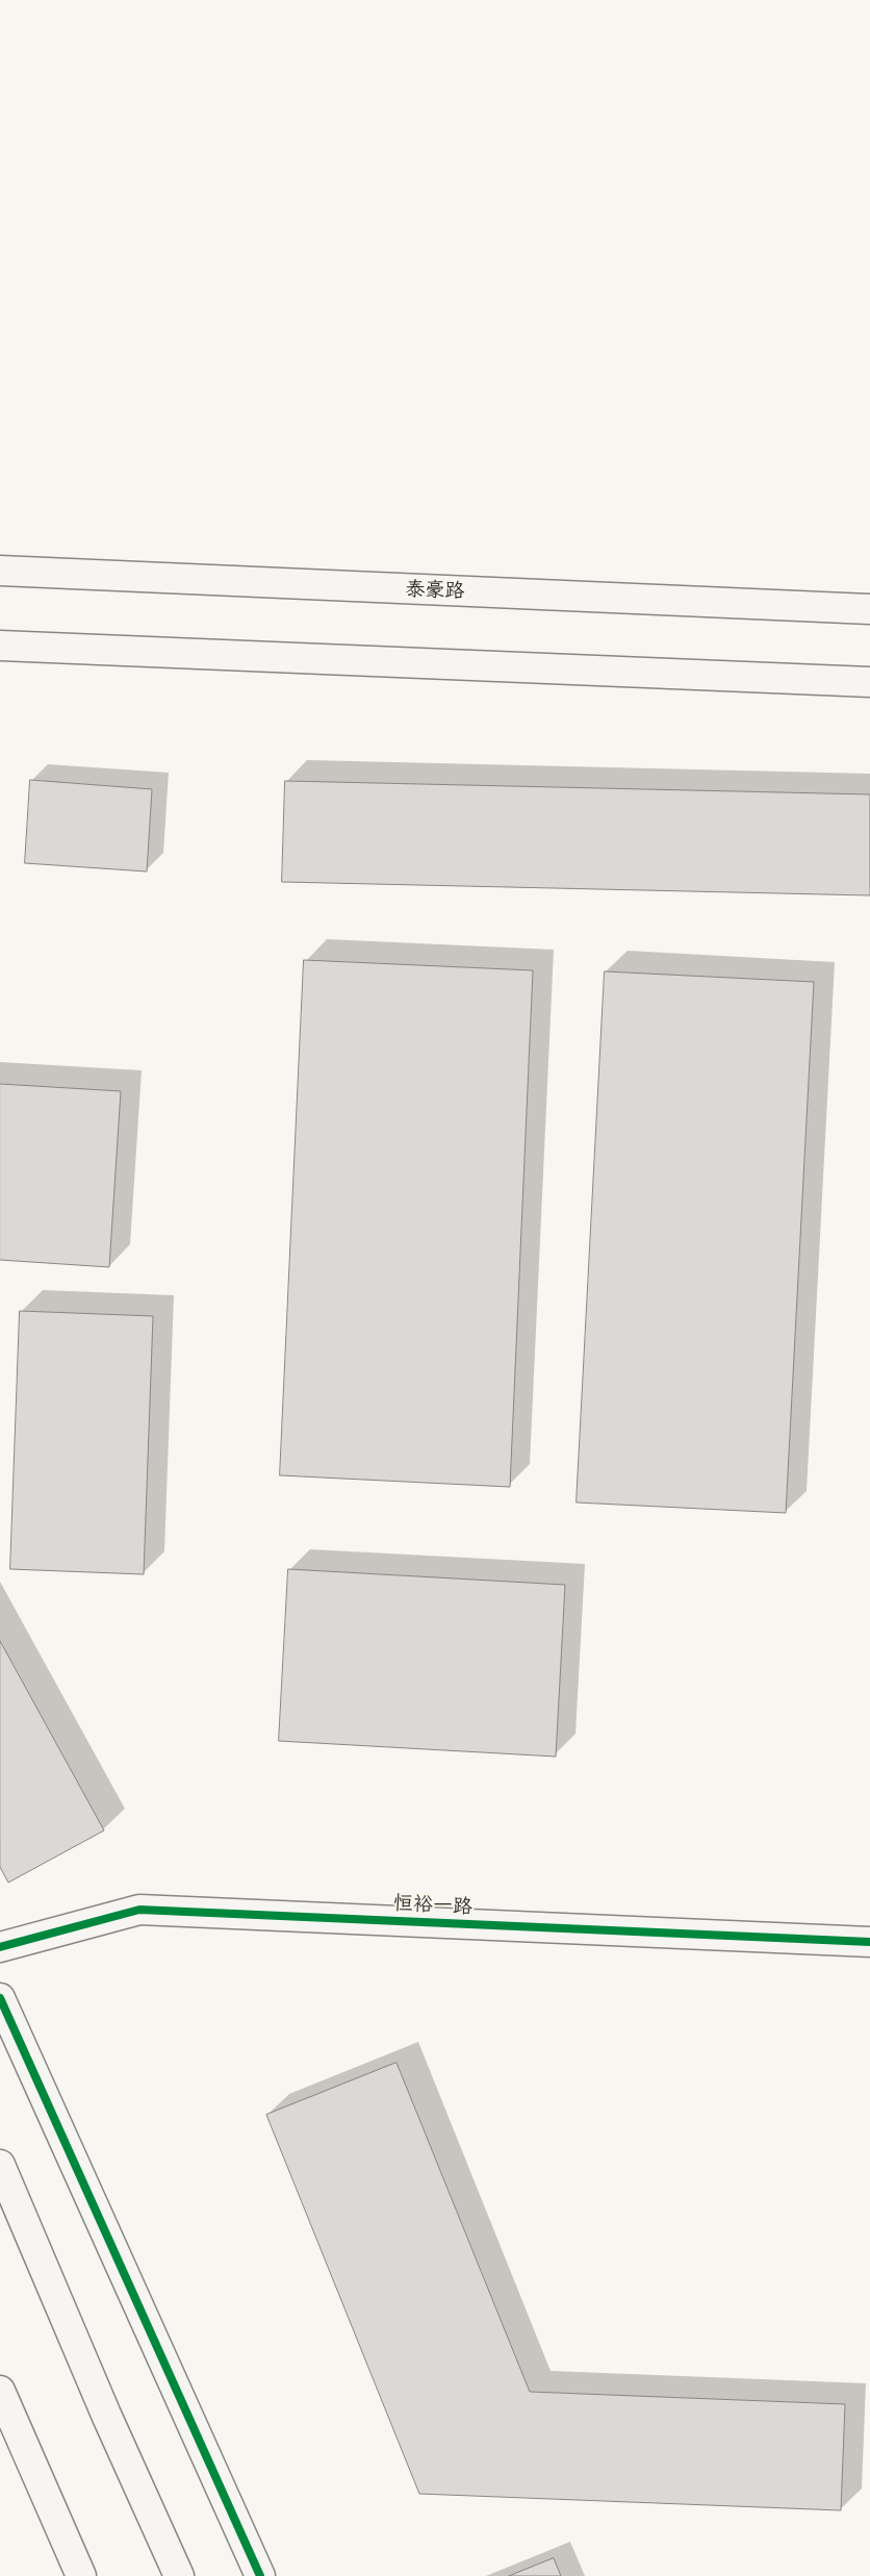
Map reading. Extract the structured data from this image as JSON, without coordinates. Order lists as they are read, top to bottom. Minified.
{"streets":{"main road":["泰豪路","恒裕一路"]}}
